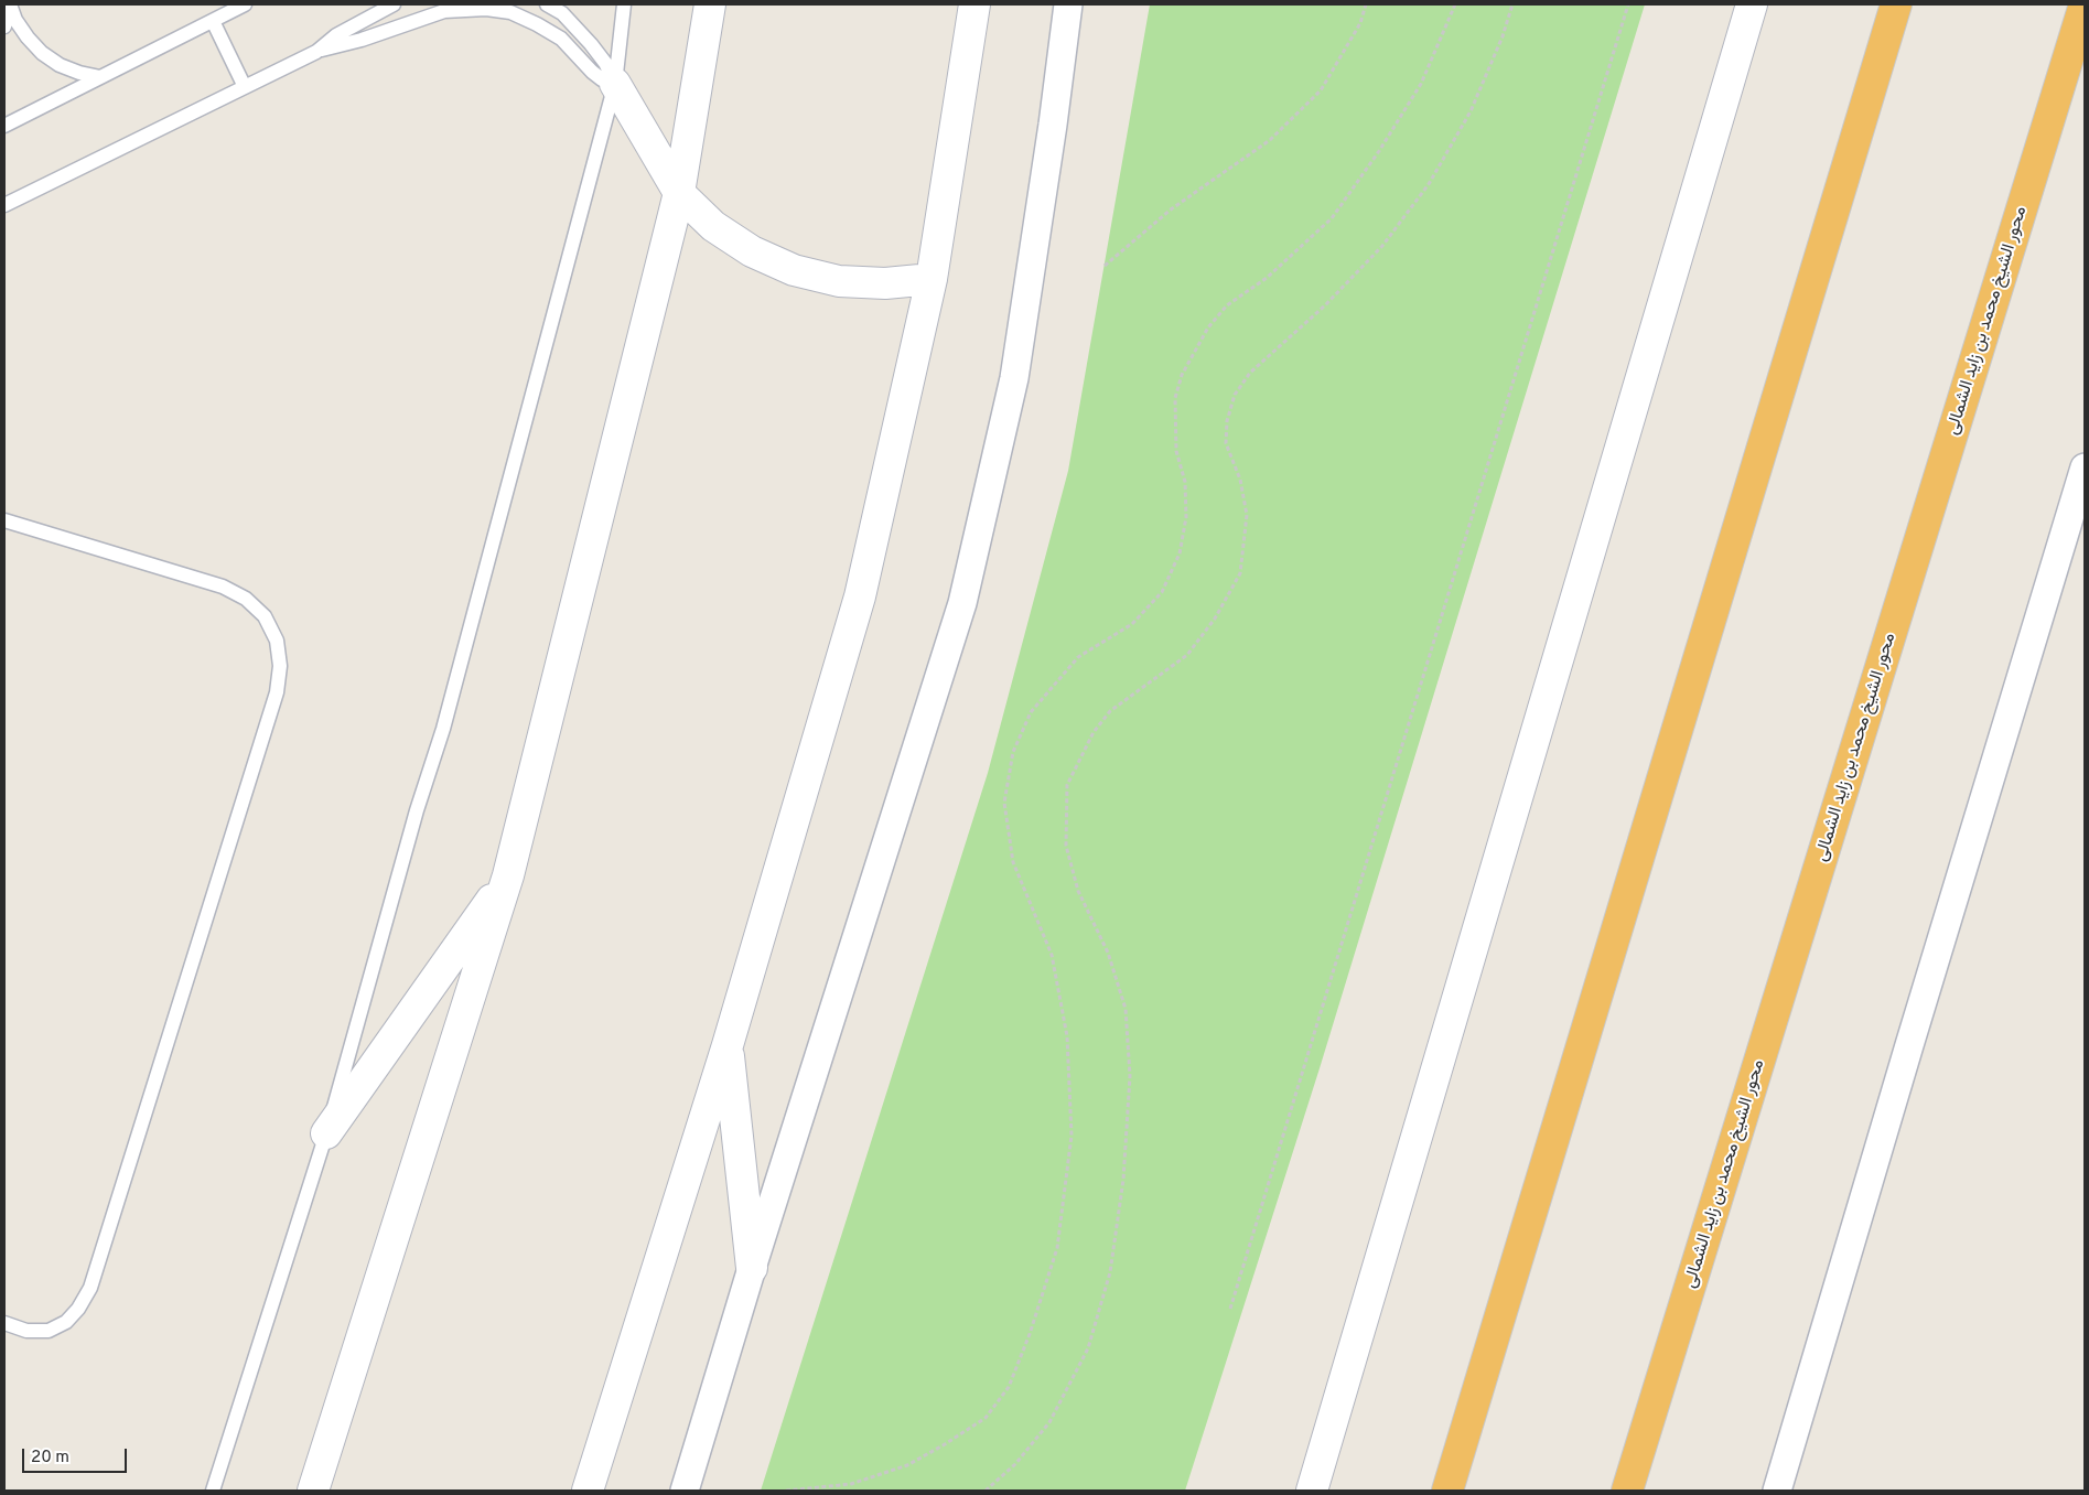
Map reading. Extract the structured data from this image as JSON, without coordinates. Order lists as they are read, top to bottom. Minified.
{"streets":{"highway":["محور الشيخ محمد بن زايد الشمالى"]},"scale_bar":"20 m"}
